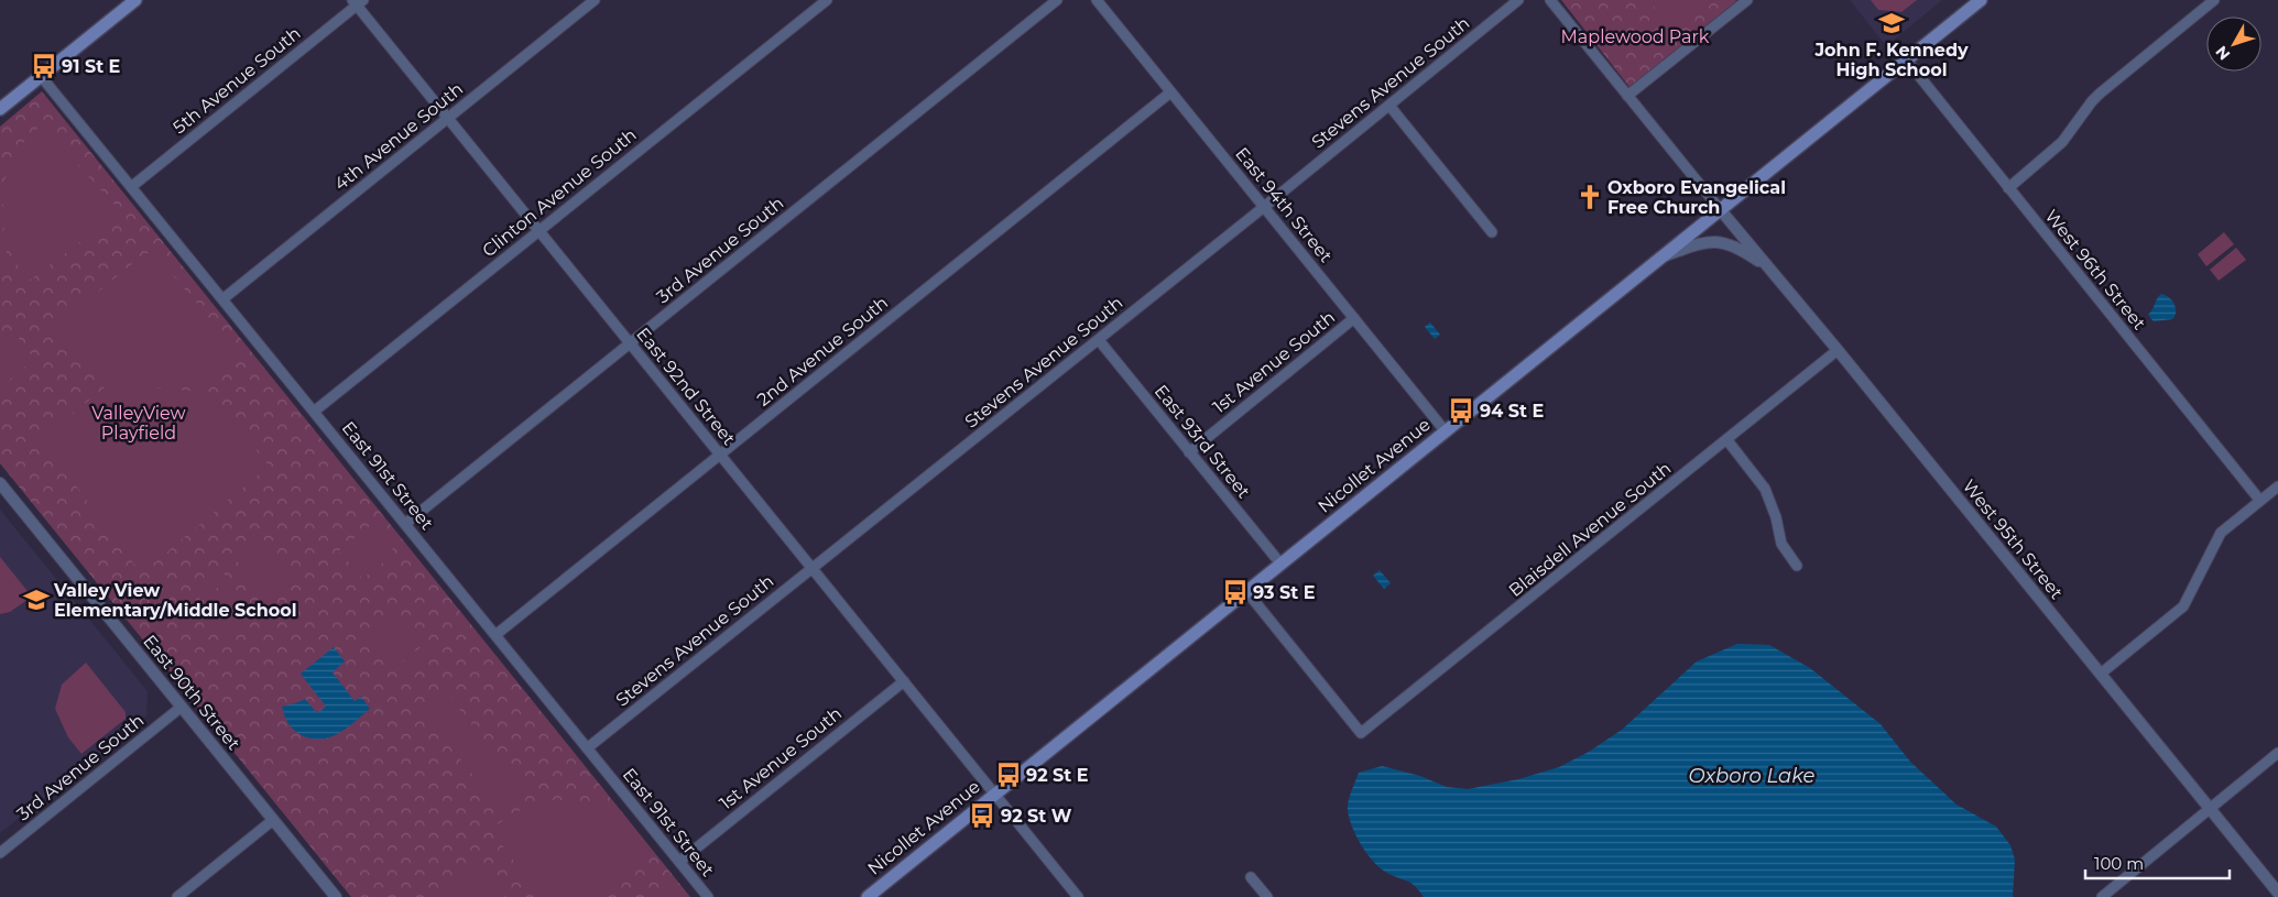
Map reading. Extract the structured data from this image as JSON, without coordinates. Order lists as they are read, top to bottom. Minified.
{"streets":{"main road":["Nicollet Avenue"],"street":["5th Avenue South","Stevens Avenue South","4th Avenue South","Clinton Avenue South","East 94th Street","3rd Avenue South","West 96th Street","2nd Avenue South","1st Avenue South","East 92nd Street","East 93rd Street","East 91st Street","Blaisdell Avenue South","West 95th Street","East 90th Street"]},"crossings":[["5th Avenue South","East 92nd Street"],["5th Avenue South","East 91st Street"],["Stevens Avenue South","East 94th Street"],["Stevens Avenue South","East 92nd Street"],["Stevens Avenue South","East 93rd Street"],["Stevens Avenue South","East 91st Street"],["4th Avenue South","East 92nd Street"],["4th Avenue South","East 91st Street"],["Clinton Avenue South","East 92nd Street"],["Clinton Avenue South","East 91st Street"],["East 94th Street","2nd Avenue South"],["East 94th Street","1st Avenue South"],["East 94th Street","Nicollet Avenue"],["3rd Avenue South","East 92nd Street"],["3rd Avenue South","East 91st Street"],["3rd Avenue South","East 90th Street"],["West 96th Street","Nicollet Avenue"],["2nd Avenue South","East 92nd Street"],["2nd Avenue South","East 91st Street"],["1st Avenue South","East 92nd Street"],["1st Avenue South","East 93rd Street"],["1st Avenue South","East 91st Street"],["East 92nd Street","Nicollet Avenue"],["East 93rd Street","Nicollet Avenue"],["Nicollet Avenue","Blaisdell Avenue South"],["Nicollet Avenue","West 95th Street"],["Blaisdell Avenue South","West 95th Street"]],"water":["Oxboro Lake"],"parks":["Maplewood Park","ValleyView Playfield"],"places":{"school or university":["John F. Kennedy High School","Valley View Elementary/Middle School"],"bus stop":["91 St E","94 St E","93 St E","92 St E","92 St W"],"church":["Oxboro Evangelical Free Church"]},"scale_bar":"100 m","north":"bottom left"}
